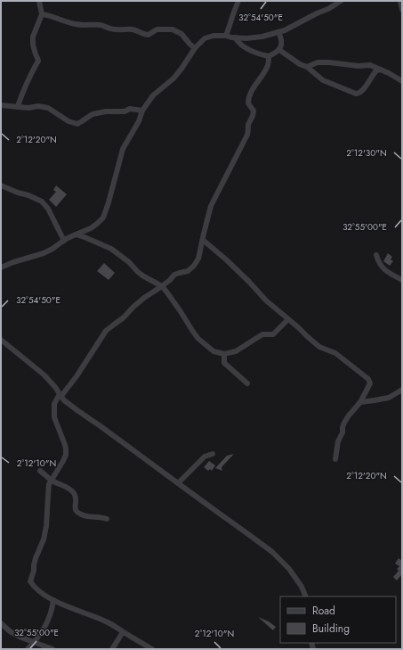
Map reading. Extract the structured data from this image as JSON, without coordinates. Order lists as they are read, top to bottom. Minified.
{"legend":["Road","Building"],"coordinates":["32°54'50\"E","2°12'20\"N","2°12'30\"N","32°55'00\"E","2°12'10\"N"]}
